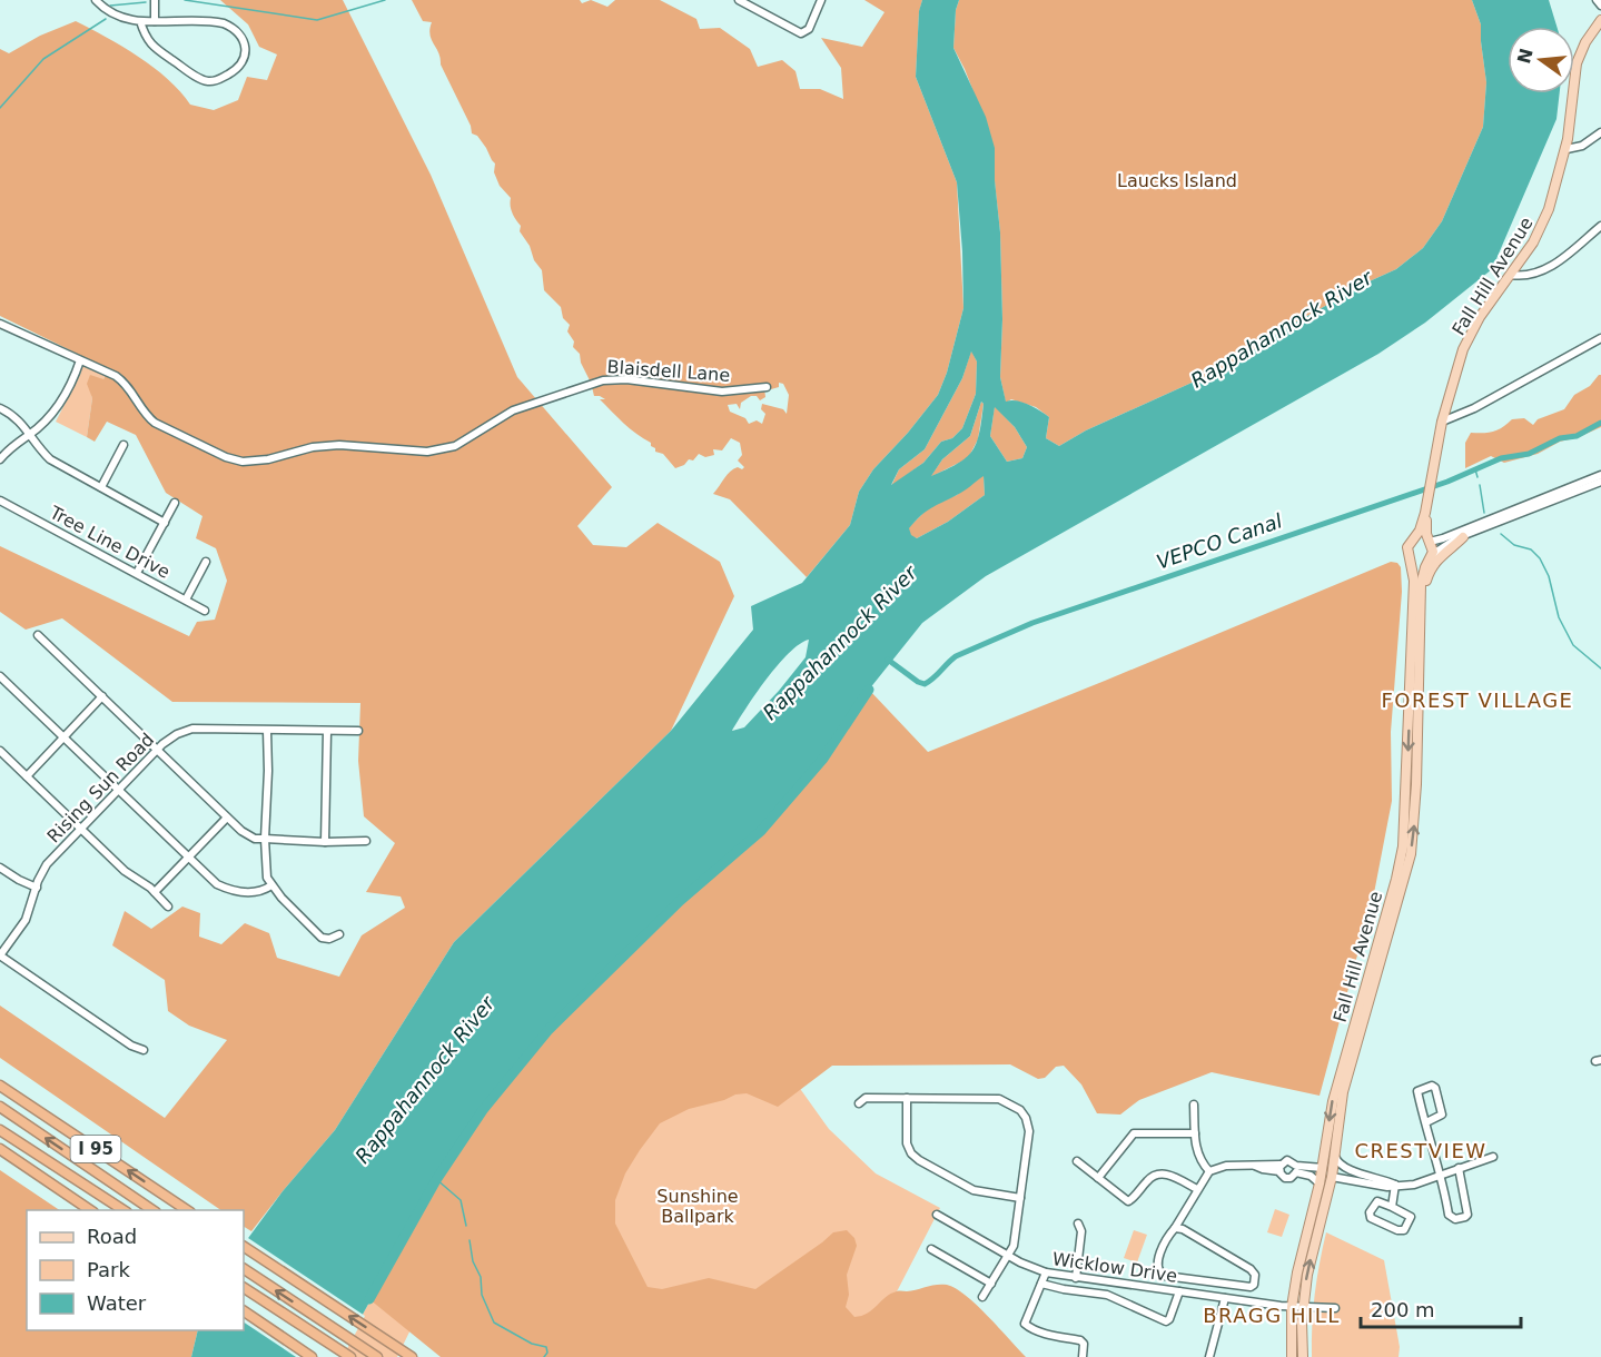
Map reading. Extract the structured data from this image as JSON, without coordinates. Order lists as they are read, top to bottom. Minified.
{"streets":{"highway":["I 95"],"main road":["Fall Hill Avenue"],"street":["Blaisdell Lane","Tree Line Drive","Rising Sun Road","Wicklow Drive"]},"crossings":[["Fall Hill Avenue","Wicklow Drive"]],"districts":["FOREST VILLAGE","CRESTVIEW","BRAGG HILL"],"water":["Rappahannock River","VEPCO Canal"],"parks":["Laucks Island","Sunshine Ballpark"],"legend":["Road","Park","Water"],"scale_bar":"200 m","north":"left"}
